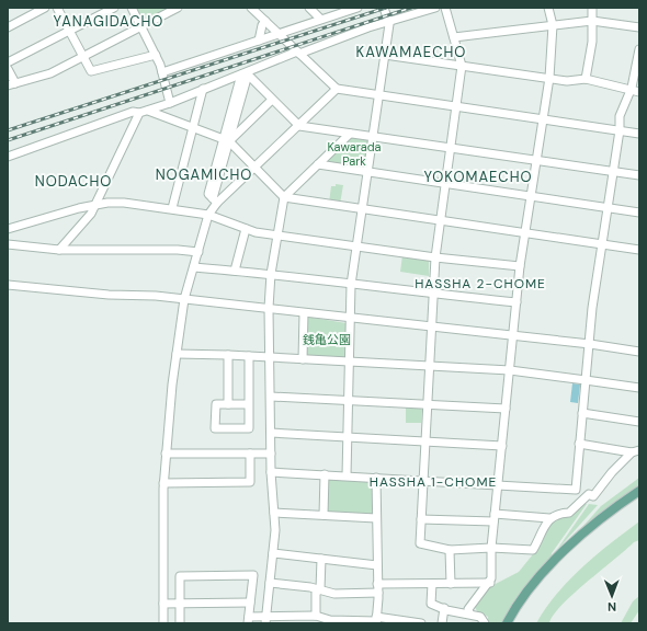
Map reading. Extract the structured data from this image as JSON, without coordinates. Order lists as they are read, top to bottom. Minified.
{"districts":["YANAGIDACHO","KAWAMAECHO","NOGAMICHO","YOKOMAECHO","NODACHO","HASSHA 2-CHOME","HASSHA 1-CHOME"],"parks":["Kawarada Park","銭亀公園"],"north":"bottom"}
